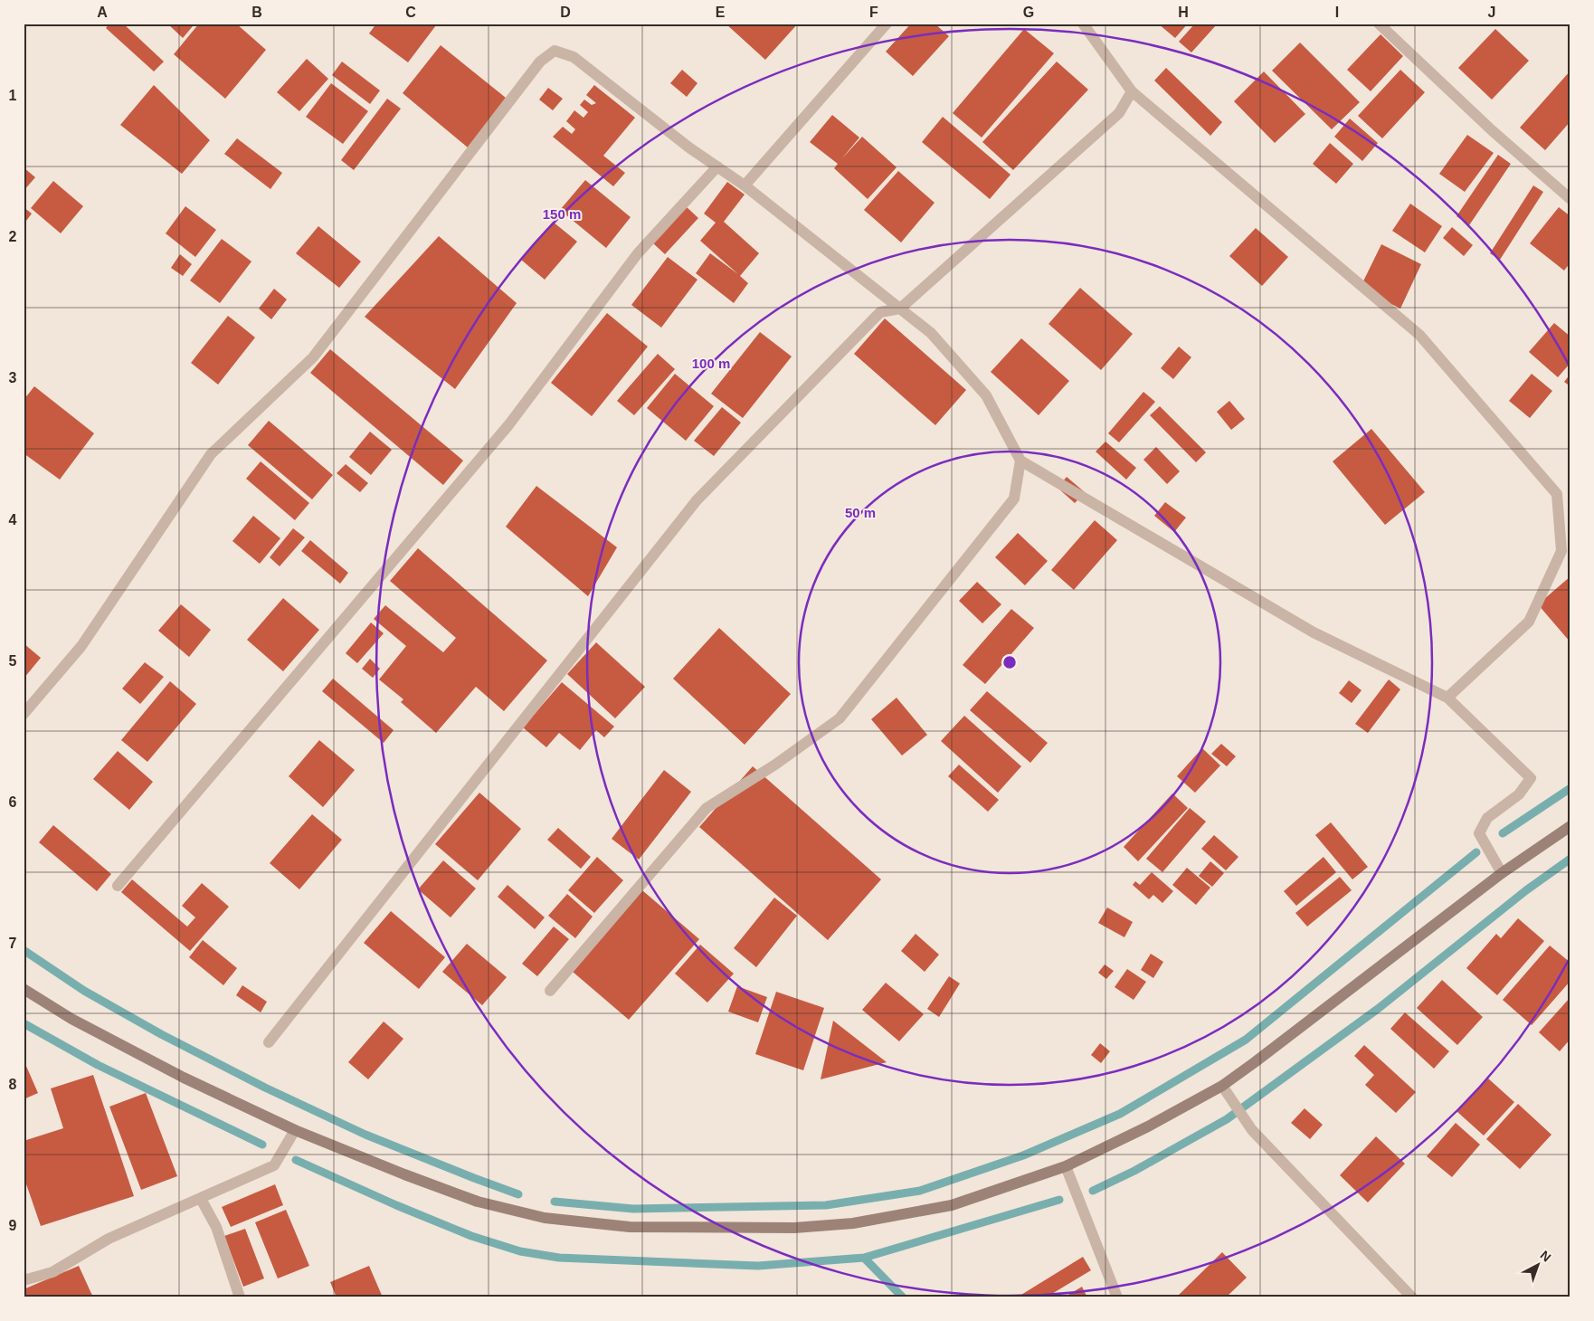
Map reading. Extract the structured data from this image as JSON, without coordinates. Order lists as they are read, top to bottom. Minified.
{"north":"top right","grid":{"columns":["A","B","C","D","E","F","G","H","I","J"],"rows":["1","2","3","4","5","6","7","8","9"]},"rings":["150 m","100 m","50 m"]}
